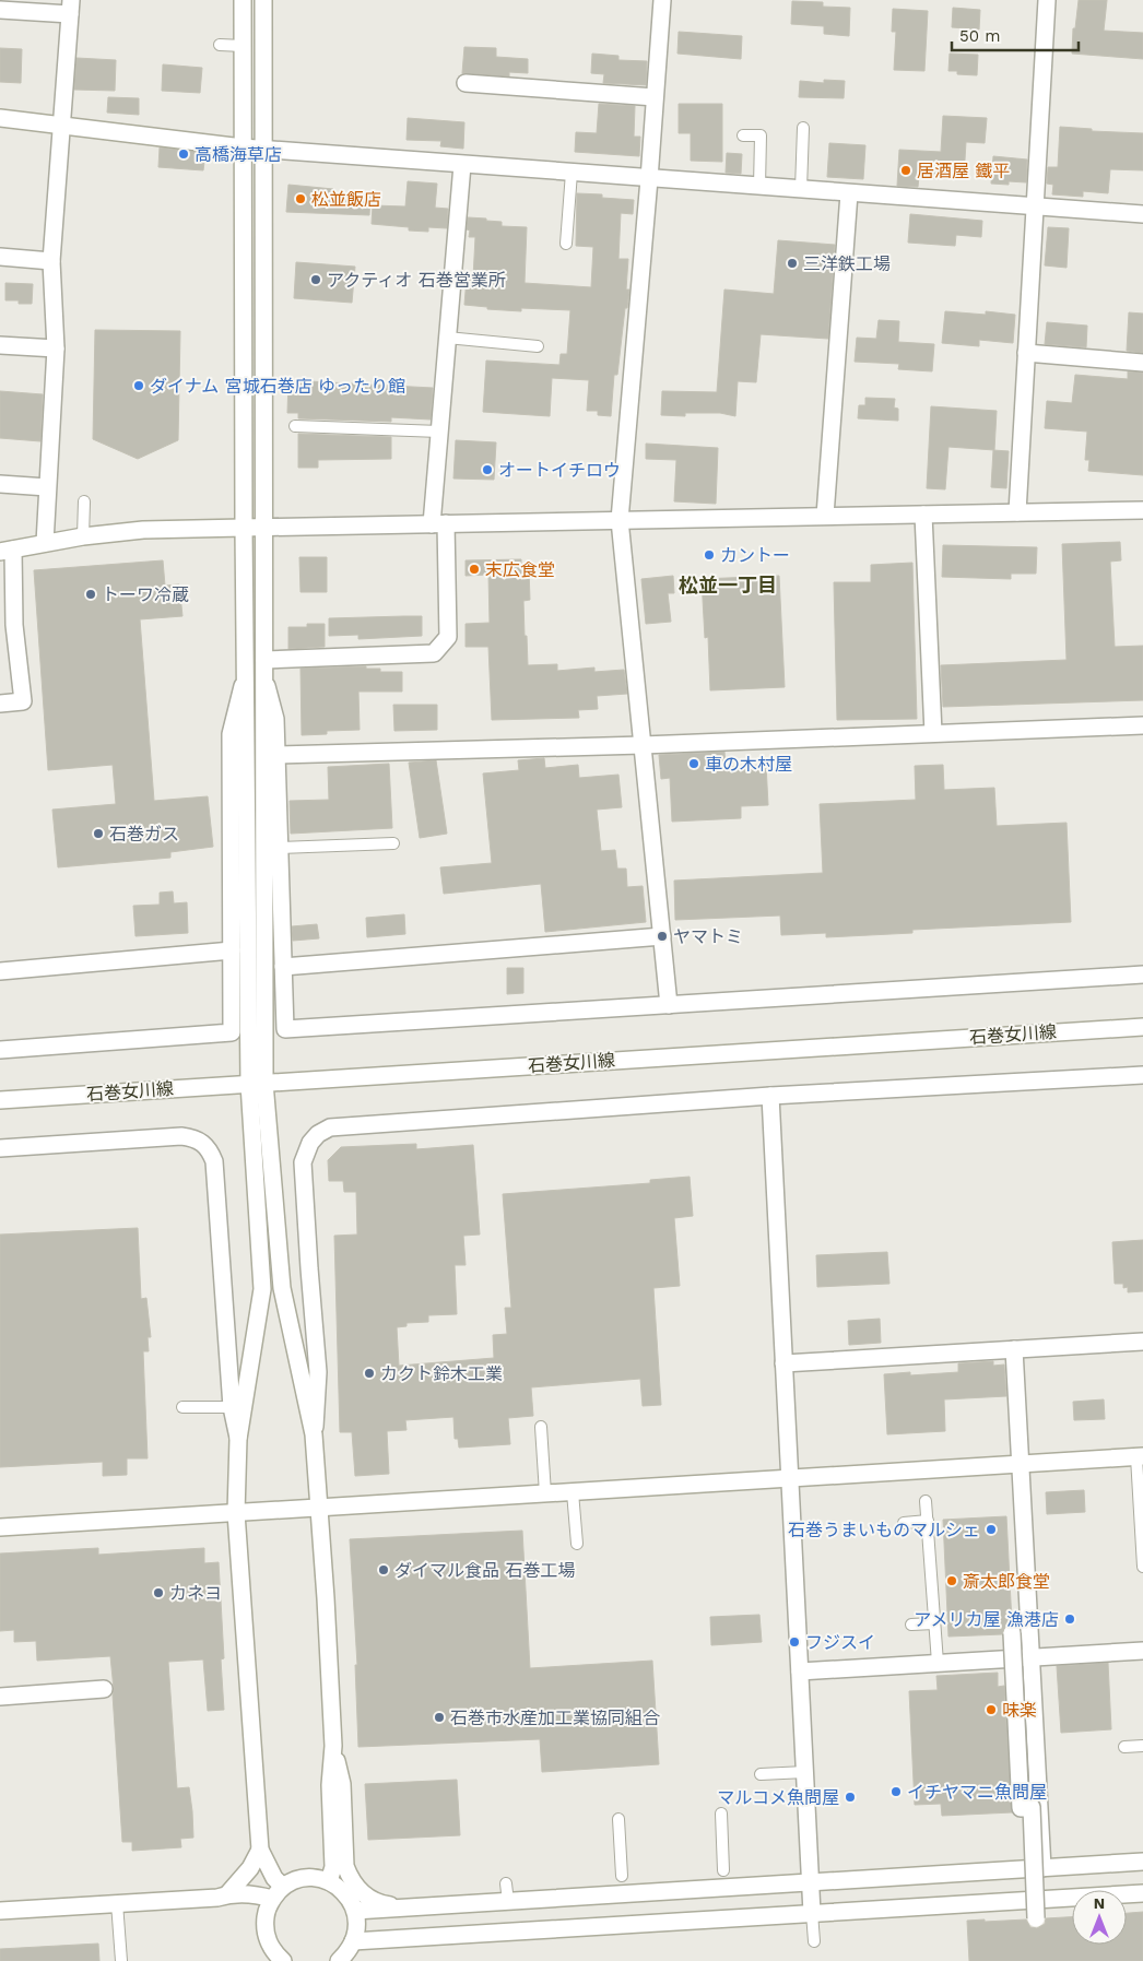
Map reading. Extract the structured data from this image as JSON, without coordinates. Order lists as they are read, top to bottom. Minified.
{"streets":{"street":["石巻女川線"]},"districts":["松並一丁目"],"places":["高橋海草店","居酒屋 鐵平","松並飯店","三洋鉄工場","アクティオ 石巻営業所","ダイナム 宮城石巻店 ゆったり館","オートイチロウ","カントー","末広食堂","トーワ冷蔵","車の木村屋","石巻ガス","ヤマトミ","カクト鈴木工業","石巻うまいものマルシェ","ダイマル食品 石巻工場","斎太郎食堂","カネヨ","アメリカ屋 漁港店","フジスイ","味楽","石巻市水産加工業協同組合","イチヤマニ魚問屋","マルコメ魚問屋"],"scale_bar":"50 m","north":"top"}
